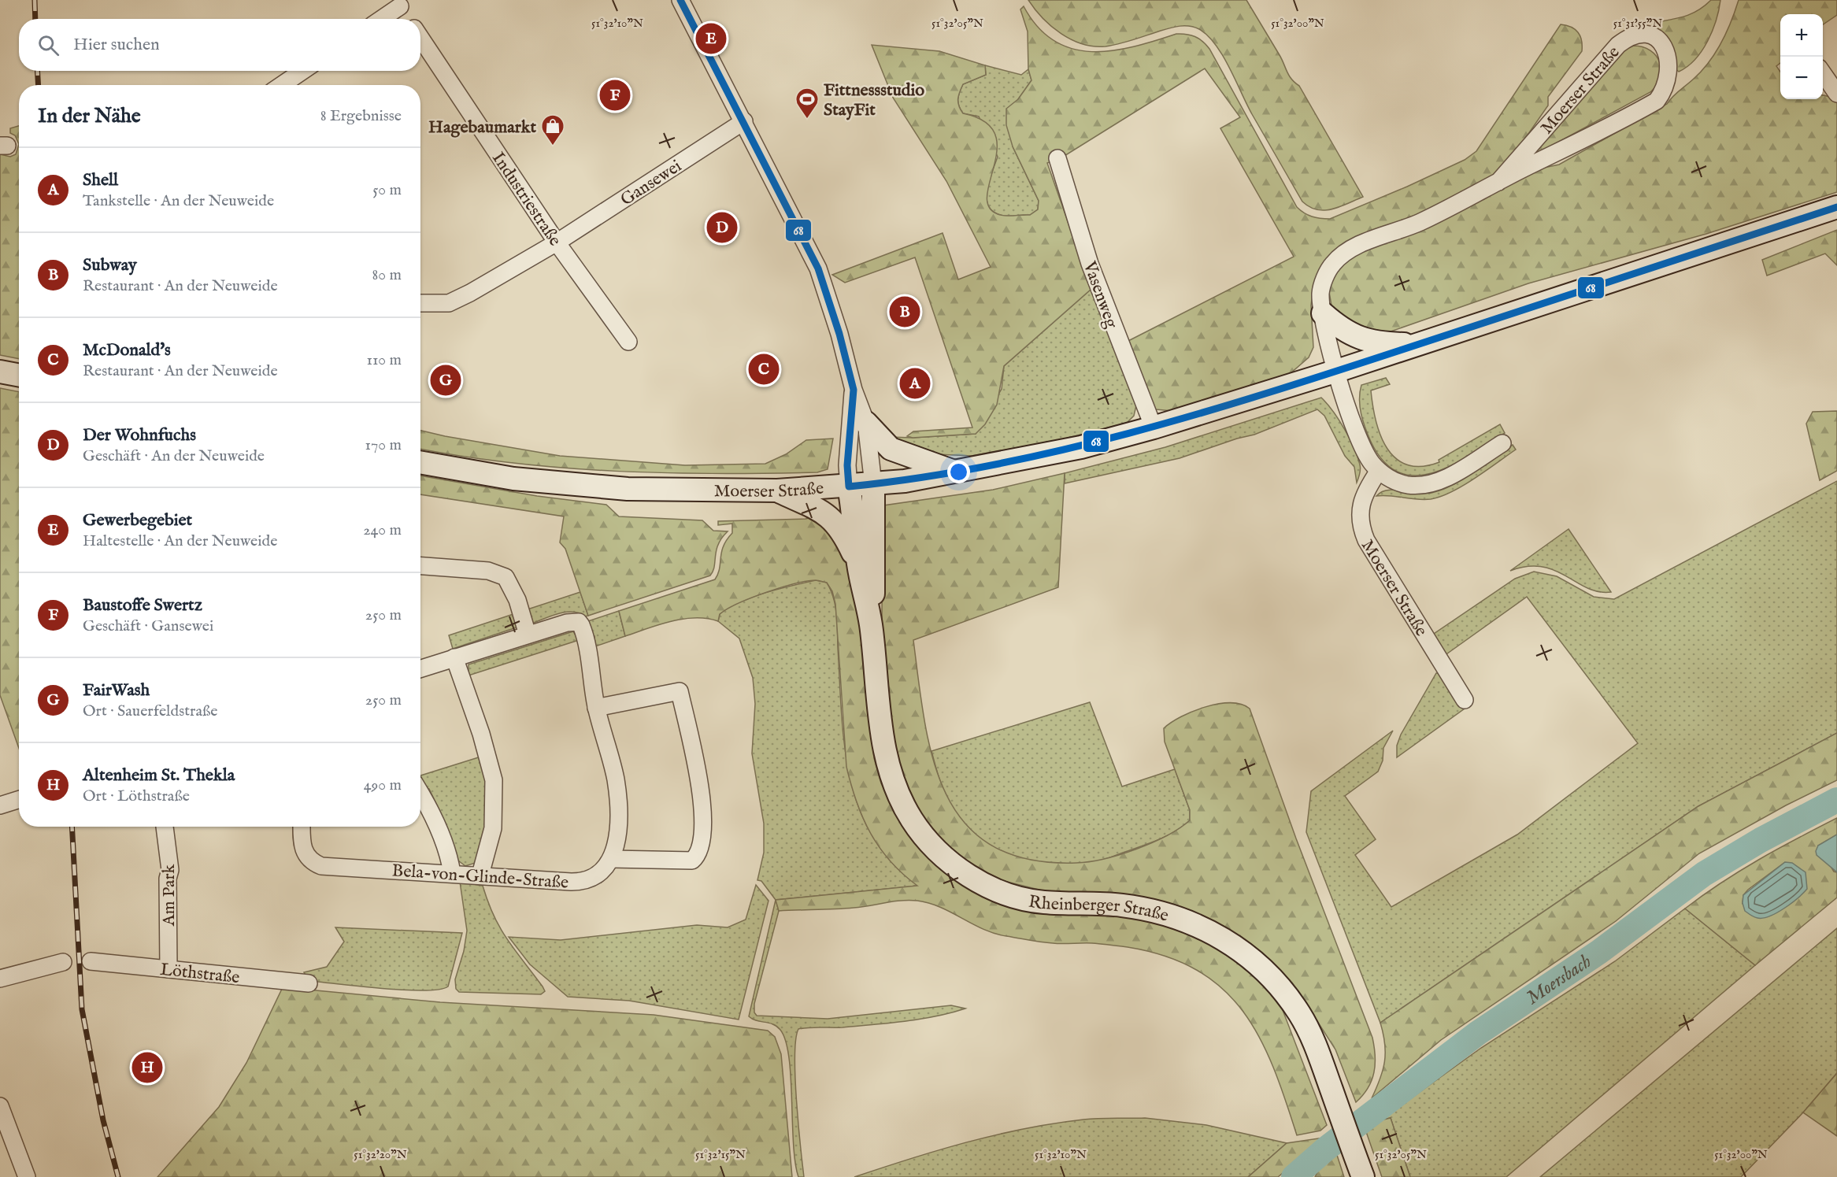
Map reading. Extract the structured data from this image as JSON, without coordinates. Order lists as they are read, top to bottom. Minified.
{"streets":{"main road":["Moerser Straße","Rheinberger Straße"],"street":["Gansewei","Industriestraße","Vasenweg","Bela-von-Glinde-Straße","Am Park","Löthstraße"]},"crossings":[["Moerser Straße","Vasenweg"],["Moerser Straße","Rheinberger Straße"],["Gansewei","Industriestraße"],["Am Park","Löthstraße"]],"water":["Moersbach"],"places":{"sports":["Fittnessstudio StayFit"],"shop":["Hagebaumarkt"]},"lines":["transit line 68"],"page":{"map_buttons":["+","−"],"search":"Hier suchen","pins":["E","F","D","B","C","G","A","H"],"heading":["In der Nähe","8 Ergebnisse"],"list":[{"mark":"A","name":"Shell","note":"Tankstelle · An der Neuweide","value":"50 m"},{"mark":"B","name":"Subway","note":"Restaurant · An der Neuweide","value":"80 m"},{"mark":"C","name":"McDonald's","note":"Restaurant · An der Neuweide","value":"110 m"},{"mark":"D","name":"Der Wohnfuchs","note":"Geschäft · An der Neuweide","value":"170 m"},{"mark":"E","name":"Gewerbegebiet","note":"Haltestelle · An der Neuweide","value":"240 m"},{"mark":"F","name":"Baustoffe Swertz","note":"Geschäft · Gansewei","value":"250 m"},{"mark":"G","name":"FairWash","note":"Ort · Sauerfeldstraße","value":"250 m"},{"mark":"H","name":"Altenheim St. Thekla","note":"Ort · Löthstraße","value":"490 m"}]},"coordinates":["51°32'10\"N","51°32'05\"N","51°32'00\"N","51°31'55\"N","51°32'20\"N","51°32'15\"N"]}
